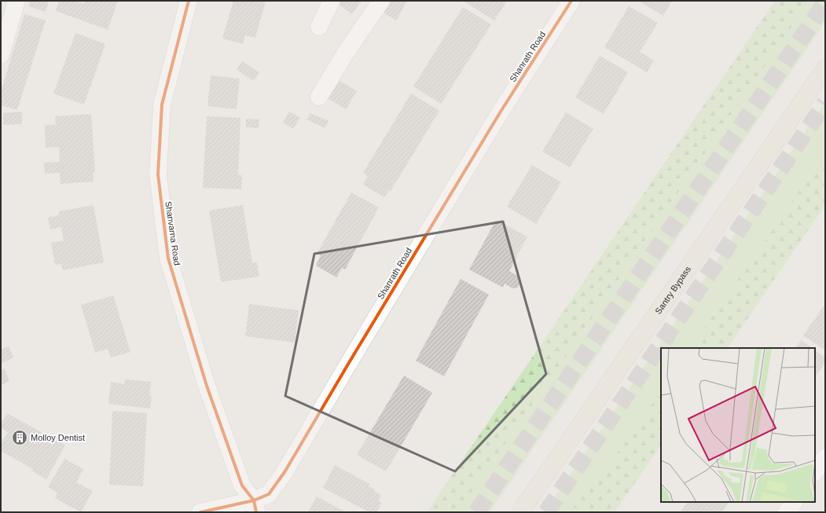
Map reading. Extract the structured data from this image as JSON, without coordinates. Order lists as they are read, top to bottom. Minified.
{"streets":{"main road":["Santry Bypass"],"street":["Shanrath Road","Shanvarna Road"]},"crossings":[["Shanrath Road","Shanvarna Road"]],"places":{"building":["Molloy Dentist"]}}
